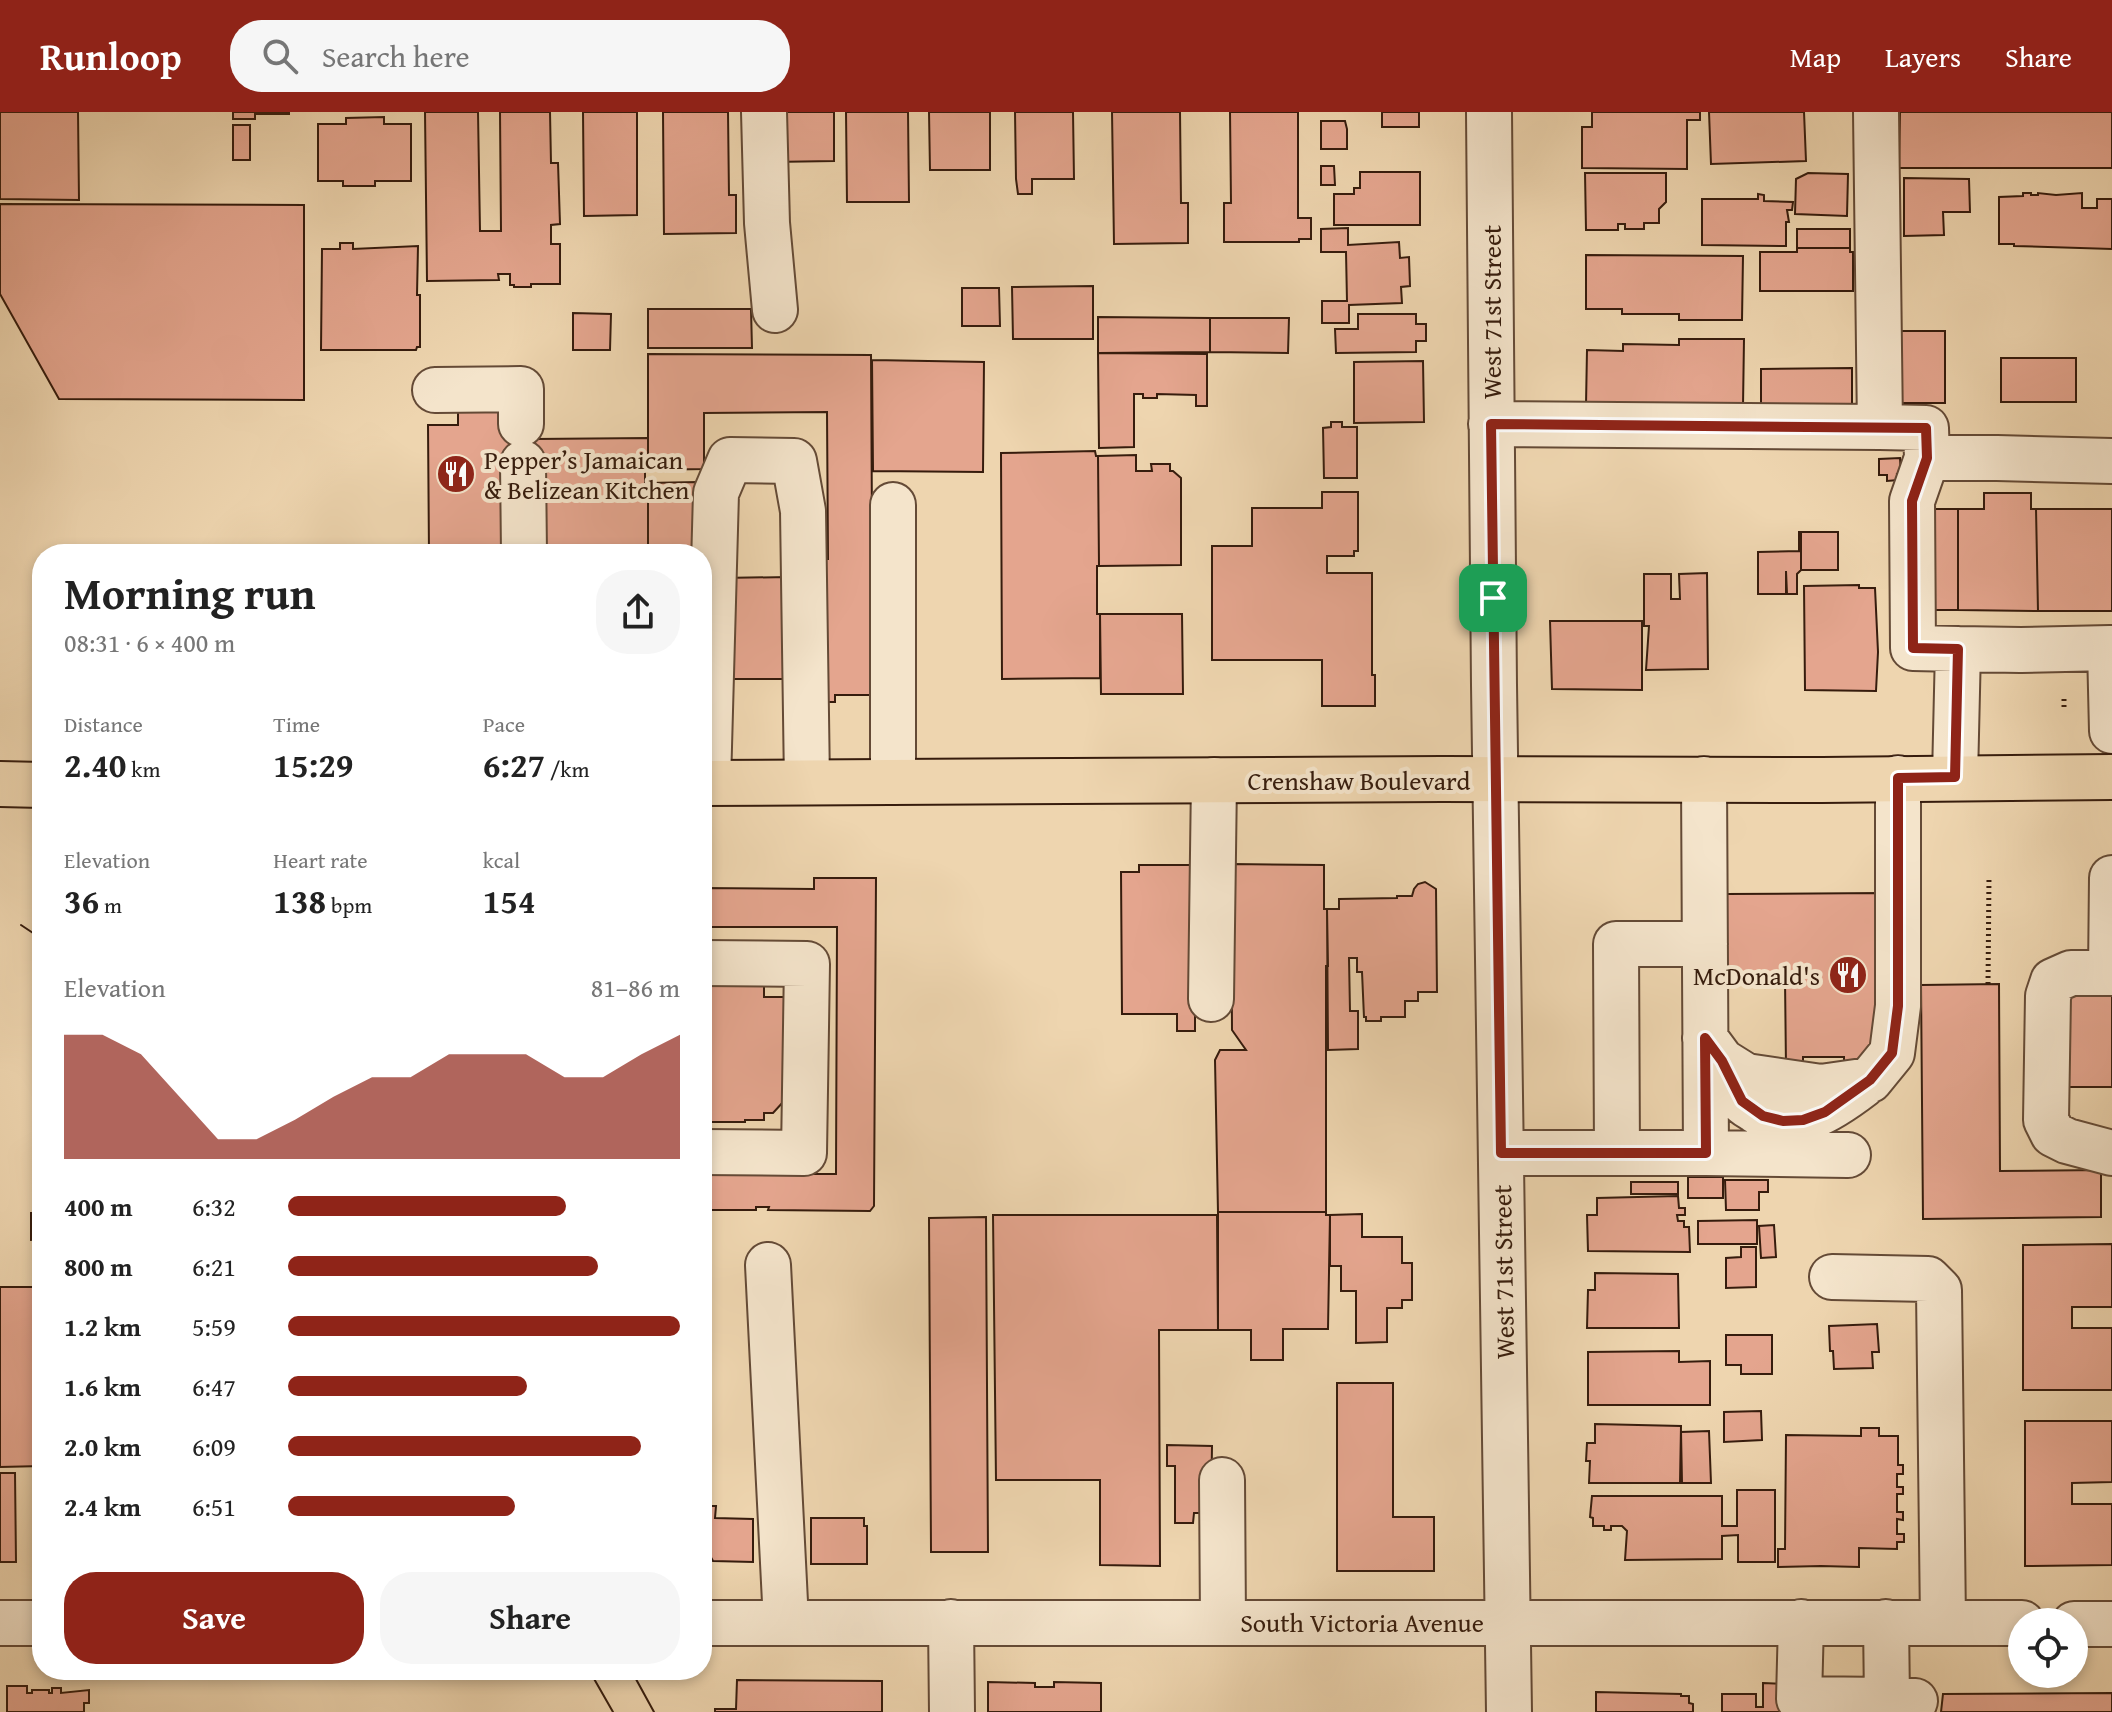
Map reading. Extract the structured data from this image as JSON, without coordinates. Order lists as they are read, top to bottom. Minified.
{"streets":{"main road":["Crenshaw Boulevard"],"street":["West 71st Street","South Victoria Avenue"]},"crossings":[["West 71st Street","Crenshaw Boulevard"],["West 71st Street","South Victoria Avenue"]],"places":{"restaurant":["Pepper’s Jamaican & Belizean Kitchen","McDonald's"]},"page":{"header":"Runloop","search":"Search here","nav":["Map","Layers","Share"],"heading":["Morning run","08:31 · 6 × 400 m"],"stats":[["Distance","2.40 km"],["Time","15:29"],["Pace","6:27 /km"],["Elevation","36 m"],["Heart rate","138 bpm"],["kcal","154"]],"chart":["Elevation","81–86 m"],"list":[{"name":"400 m","note":"6:32"},{"name":"800 m","note":"6:21"},{"name":"1.2 km","note":"5:59"},{"name":"1.6 km","note":"6:47"},{"name":"2.0 km","note":"6:09"},{"name":"2.4 km","note":"6:51"}],"buttons":["Save","Share"]}}
